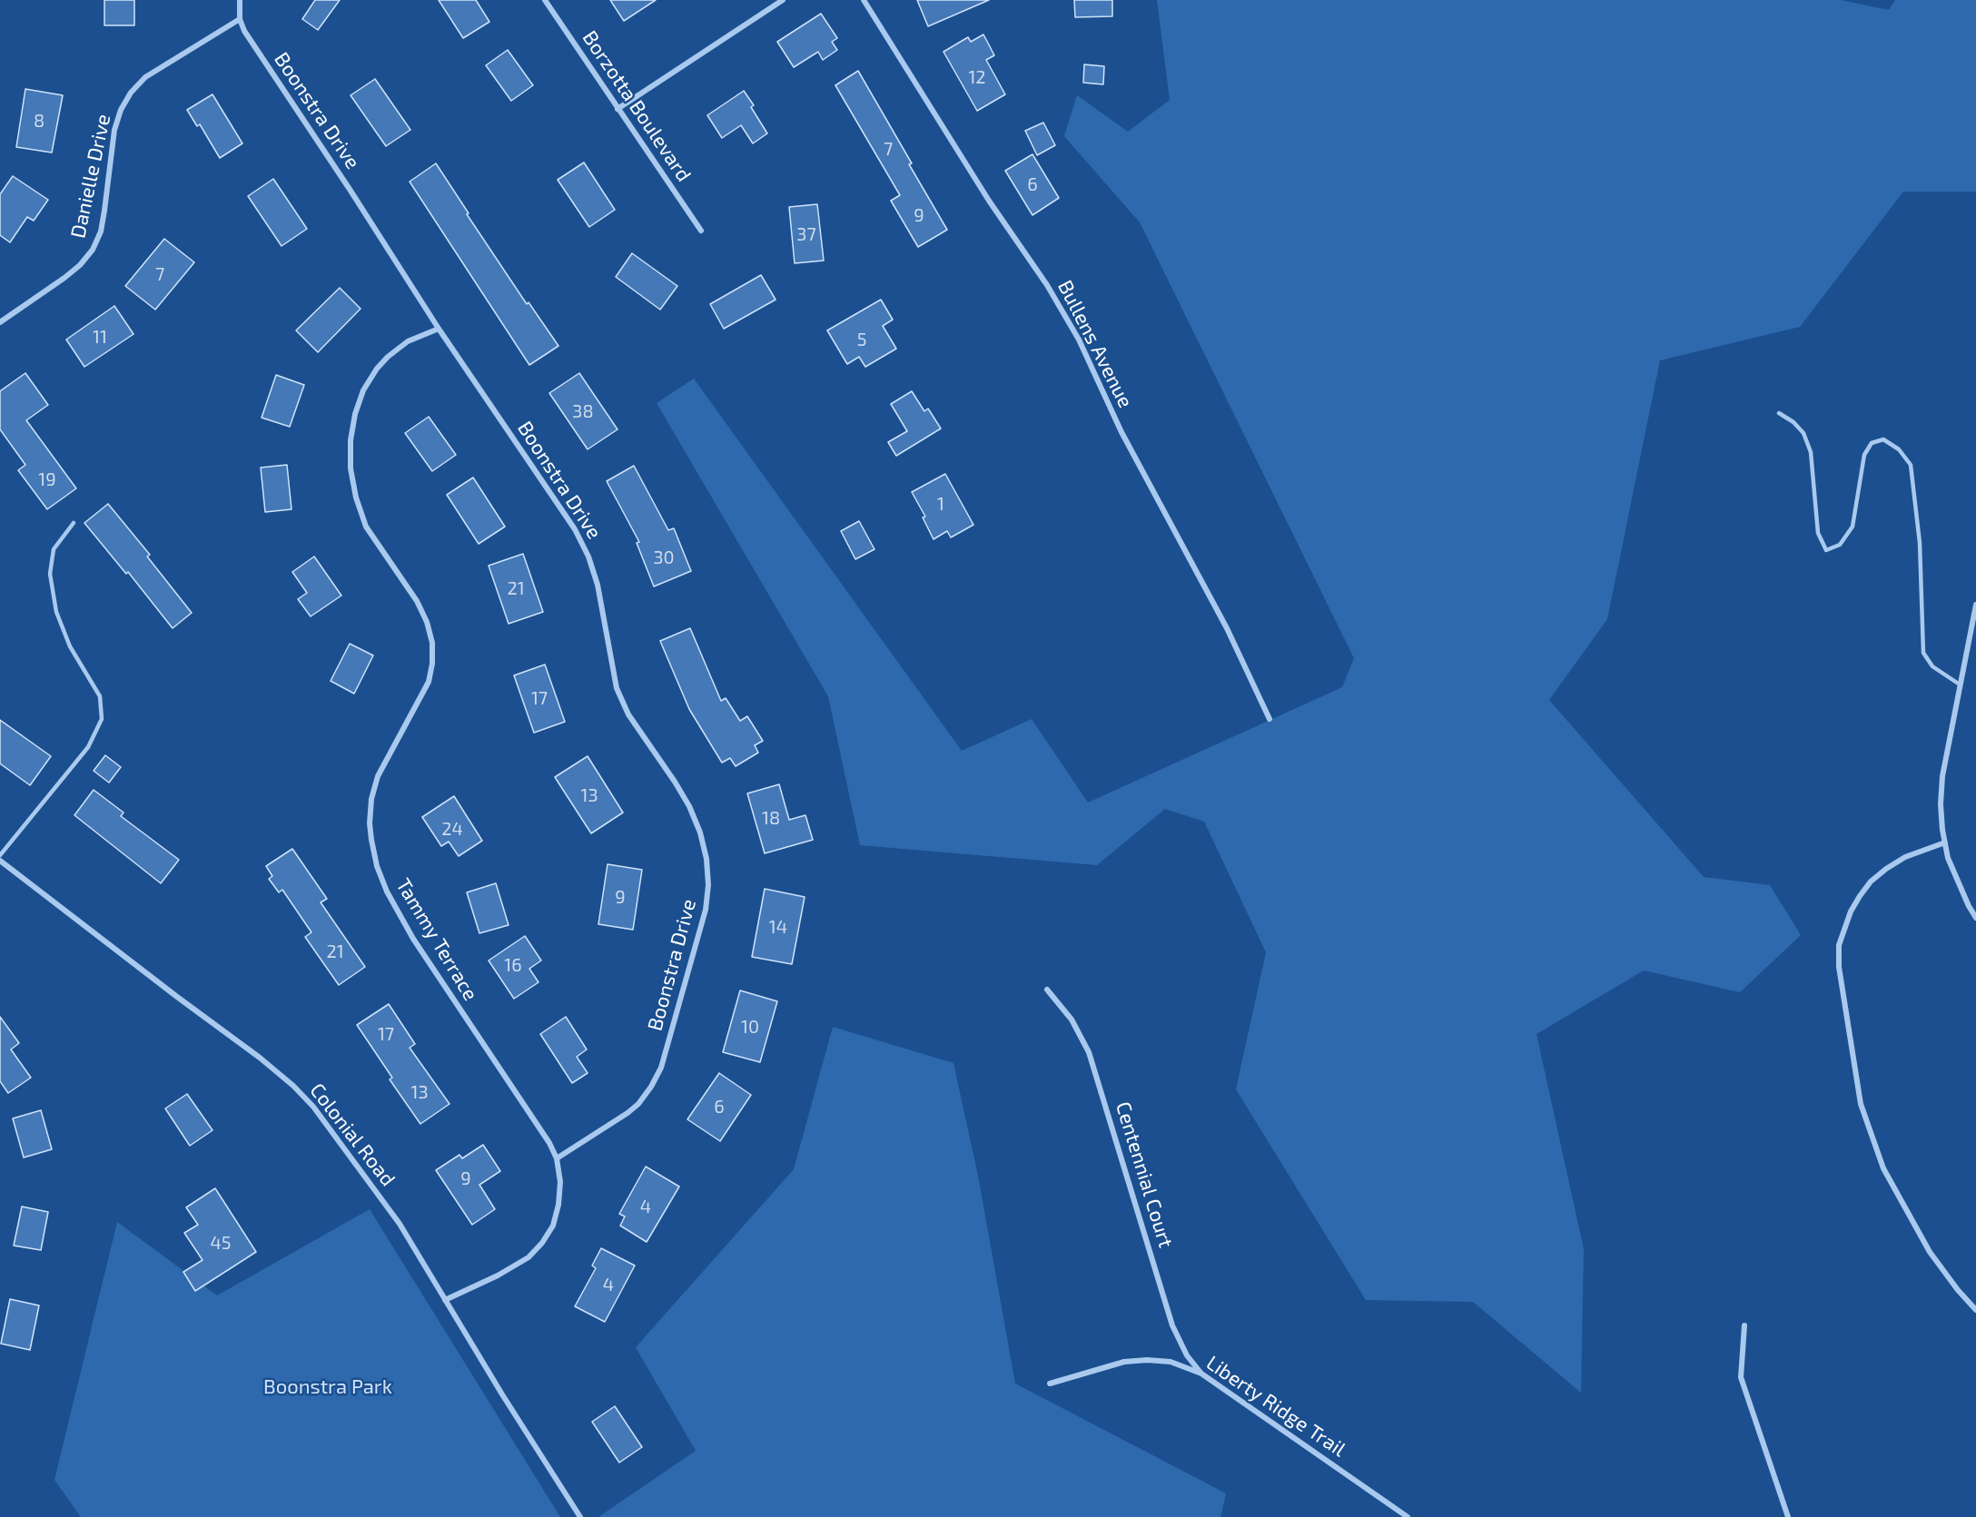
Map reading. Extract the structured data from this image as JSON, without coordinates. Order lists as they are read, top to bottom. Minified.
{"streets":{"street":["Borzotta Boulevard","Boonstra Drive","Danielle Drive","Bullens Avenue","Tammy Terrace","Colonial Road","Centennial Court","Liberty Ridge Trail"]},"crossings":[["Boonstra Drive","Danielle Drive"],["Boonstra Drive","Tammy Terrace"],["Tammy Terrace","Colonial Road"],["Centennial Court","Liberty Ridge Trail"]],"parks":["Boonstra Park"],"house_numbers":["12","8","7","6","9","37","7","11","5","38","19","1","30","21","17","13","18","24","9","14","21","16","10","17","13","6","9","4","45","4"]}
